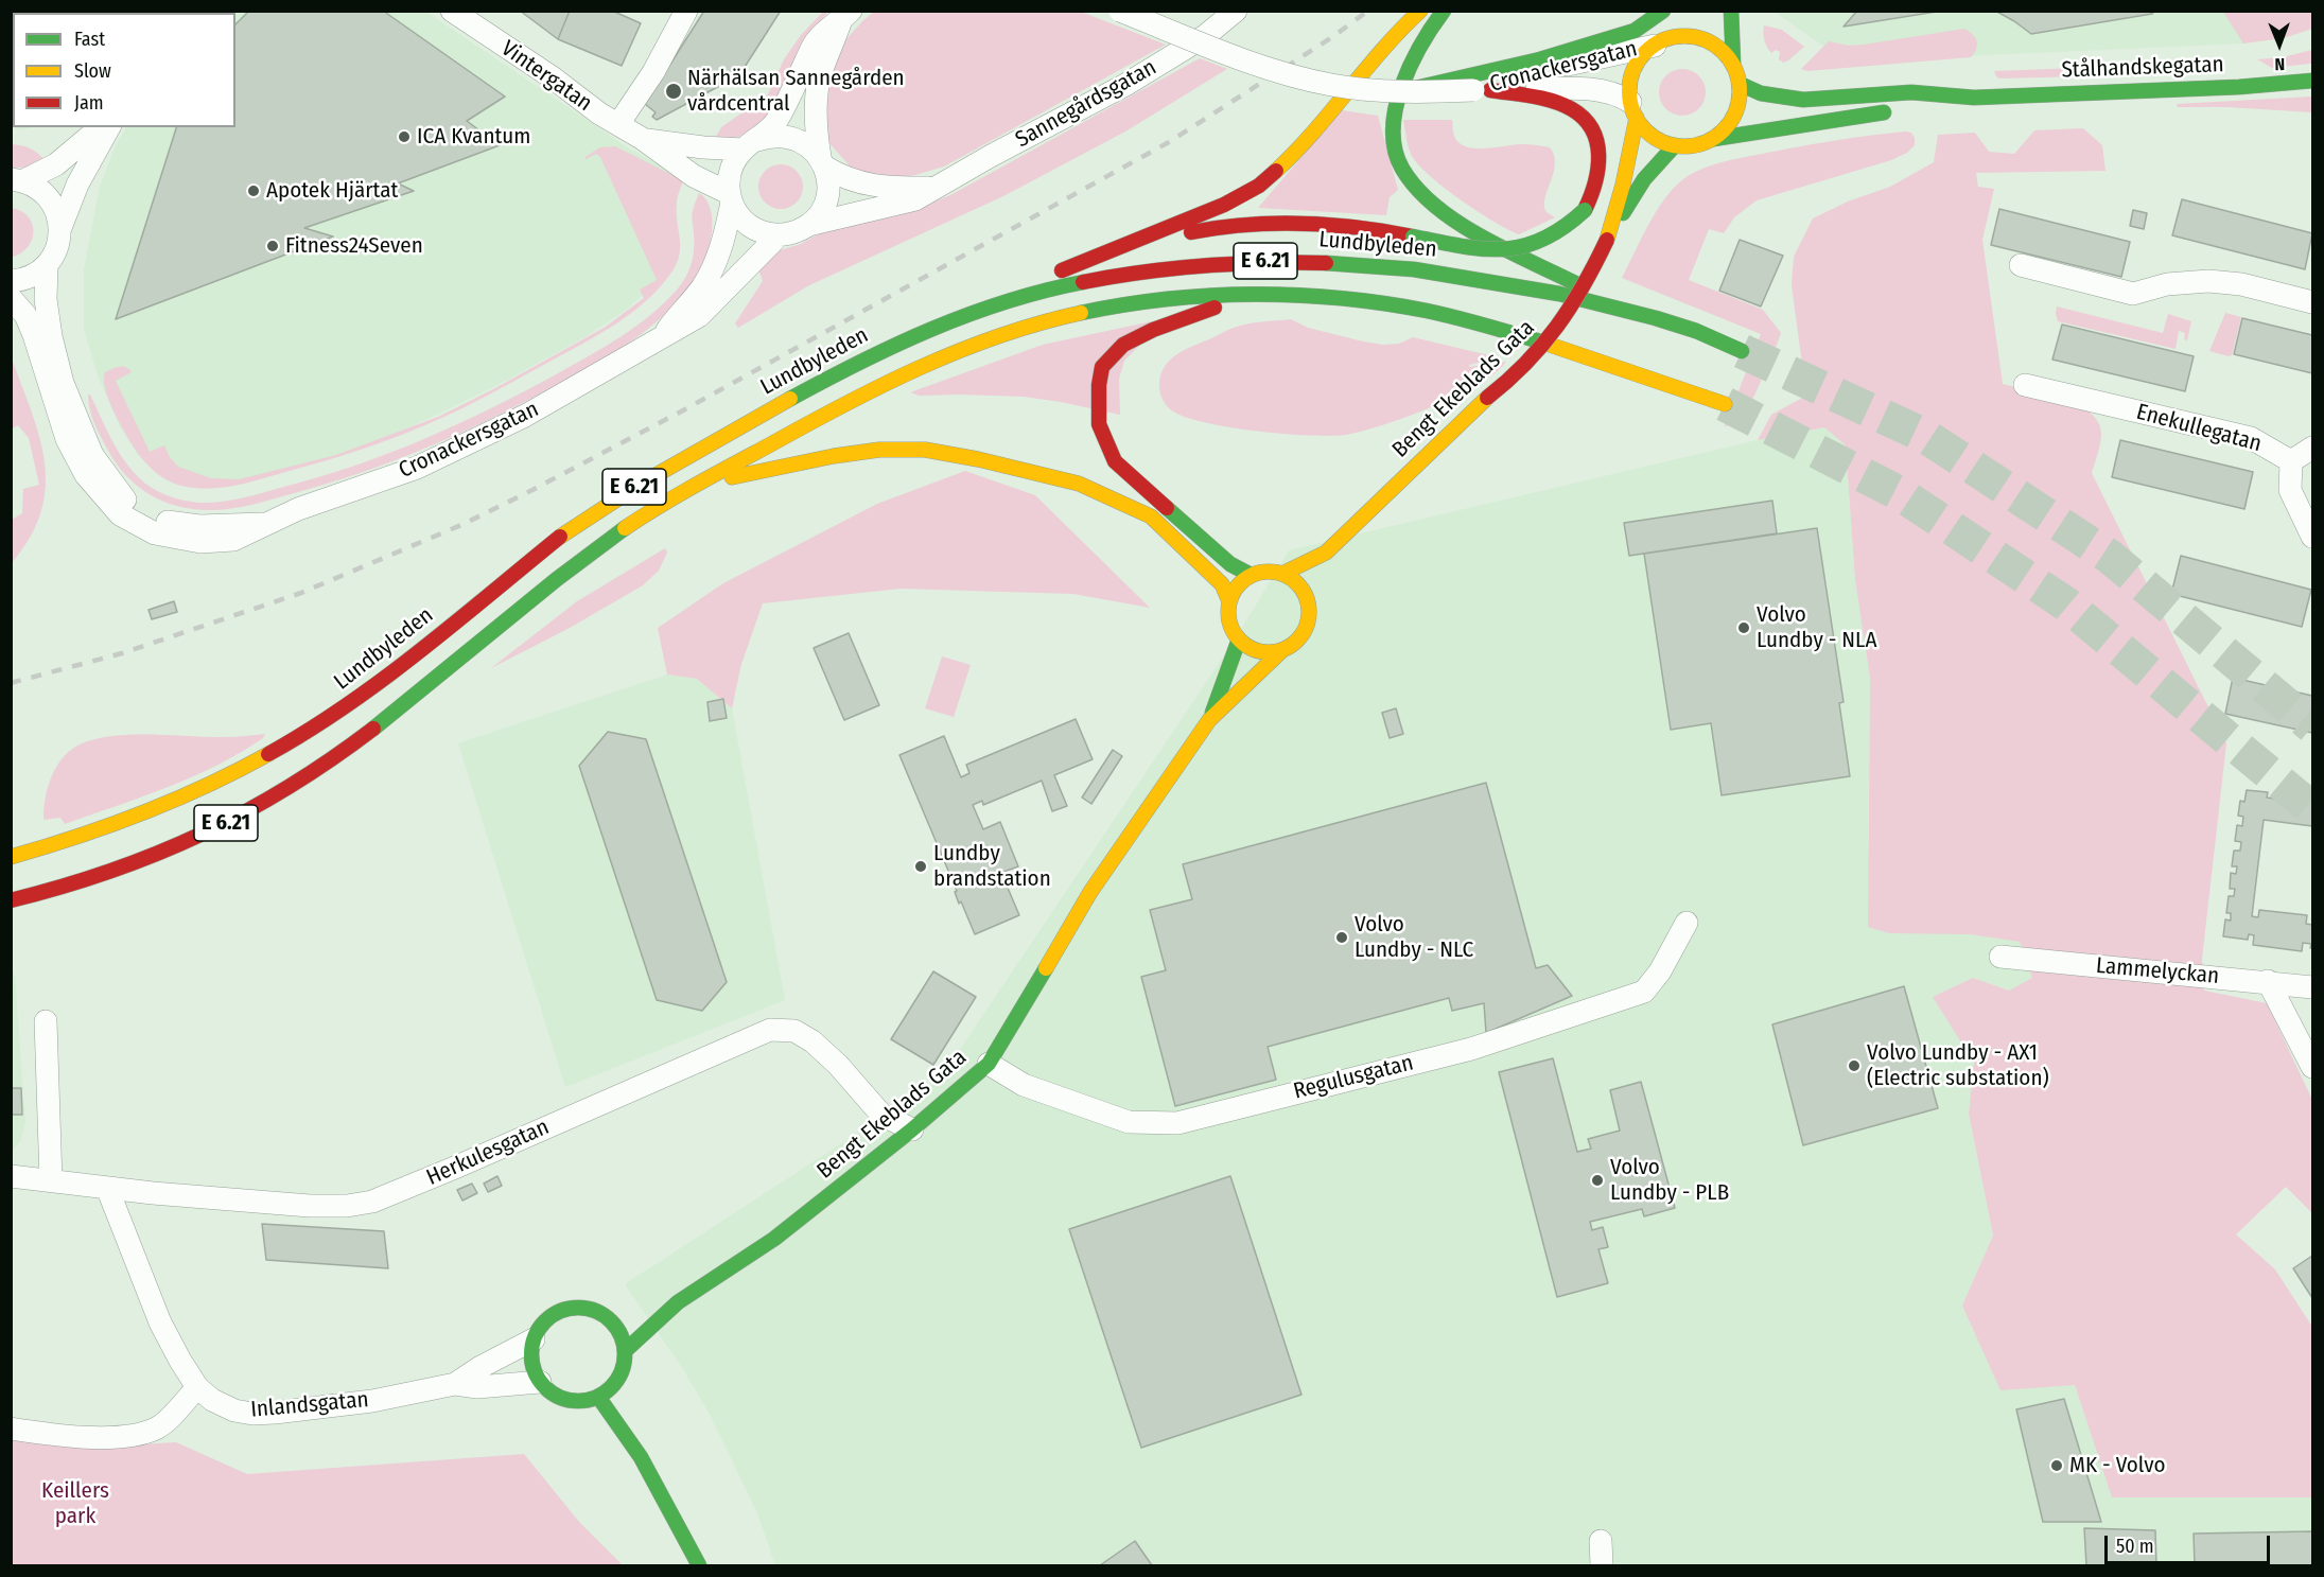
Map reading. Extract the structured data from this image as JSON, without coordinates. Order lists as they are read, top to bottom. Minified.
{"streets":{"main road":["Stålhandskegatan","Lundbyleden","E 6.21","Bengt Ekeblads Gata"],"street":["Cronackersgatan","Vintergatan","Sannegårdsgatan","Enekullegatan","Lammelyckan","Regulusgatan","Herkulesgatan","Inlandsgatan"]},"crossings":[["Cronackersgatan","Stålhandskegatan"],["Cronackersgatan","Vintergatan"],["Cronackersgatan","Sannegårdsgatan"],["Cronackersgatan","Bengt Ekeblads Gata"],["Stålhandskegatan","Bengt Ekeblads Gata"],["Vintergatan","Sannegårdsgatan"],["Bengt Ekeblads Gata","Regulusgatan"],["Bengt Ekeblads Gata","Herkulesgatan"],["Bengt Ekeblads Gata","Inlandsgatan"],["Herkulesgatan","Inlandsgatan"]],"parks":["Keillers park"],"places":["Närhälsan Sannegården vårdcentral","ICA Kvantum","Apotek Hjärtat","Fitness24Seven","Volvo Lundby - NLA","Lundby brandstation","Volvo Lundby - NLC","Volvo Lundby - AX1 (Electric substation)","Volvo Lundby - PLB","MK - Volvo"],"legend":["Fast","Slow","Jam"],"scale_bar":"50 m","north":"bottom"}
